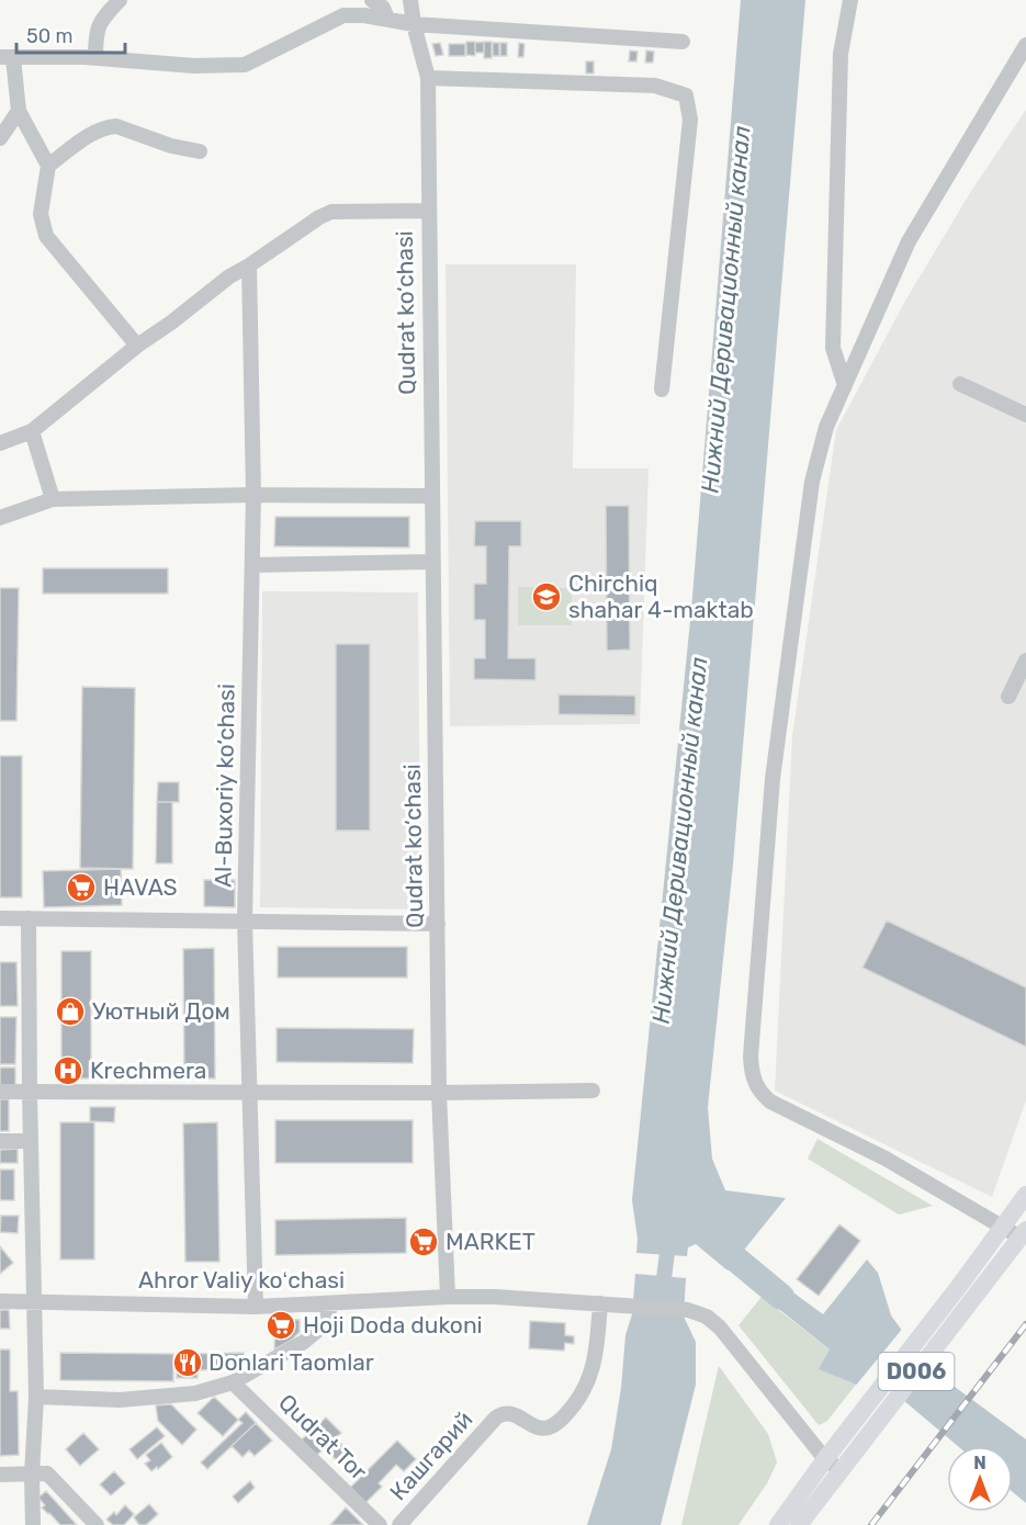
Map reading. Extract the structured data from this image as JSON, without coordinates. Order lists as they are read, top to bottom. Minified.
{"streets":{"main road":["D006"],"street":["Qudrat ko‘chasi","Al-Buxoriy ko‘chasi","Ahror Valiy koʻchasi","Qudrat Tor","Кашгарий"]},"crossings":[["Qudrat ko‘chasi","Al-Buxoriy ko‘chasi"],["Qudrat ko‘chasi","Ahror Valiy koʻchasi"],["Al-Buxoriy ko‘chasi","Ahror Valiy koʻchasi"]],"water":["Нижний Деривационный канал"],"places":{"school or university":["Chirchiq shahar 4-maktab"],"supermarket":["HAVAS","MARKET","Hoji Doda dukoni"],"shop":["Уютный Дом"],"hospital":["Krechmera"],"restaurant":["Donlari Taomlar"]},"scale_bar":"50 m","north":"top"}
